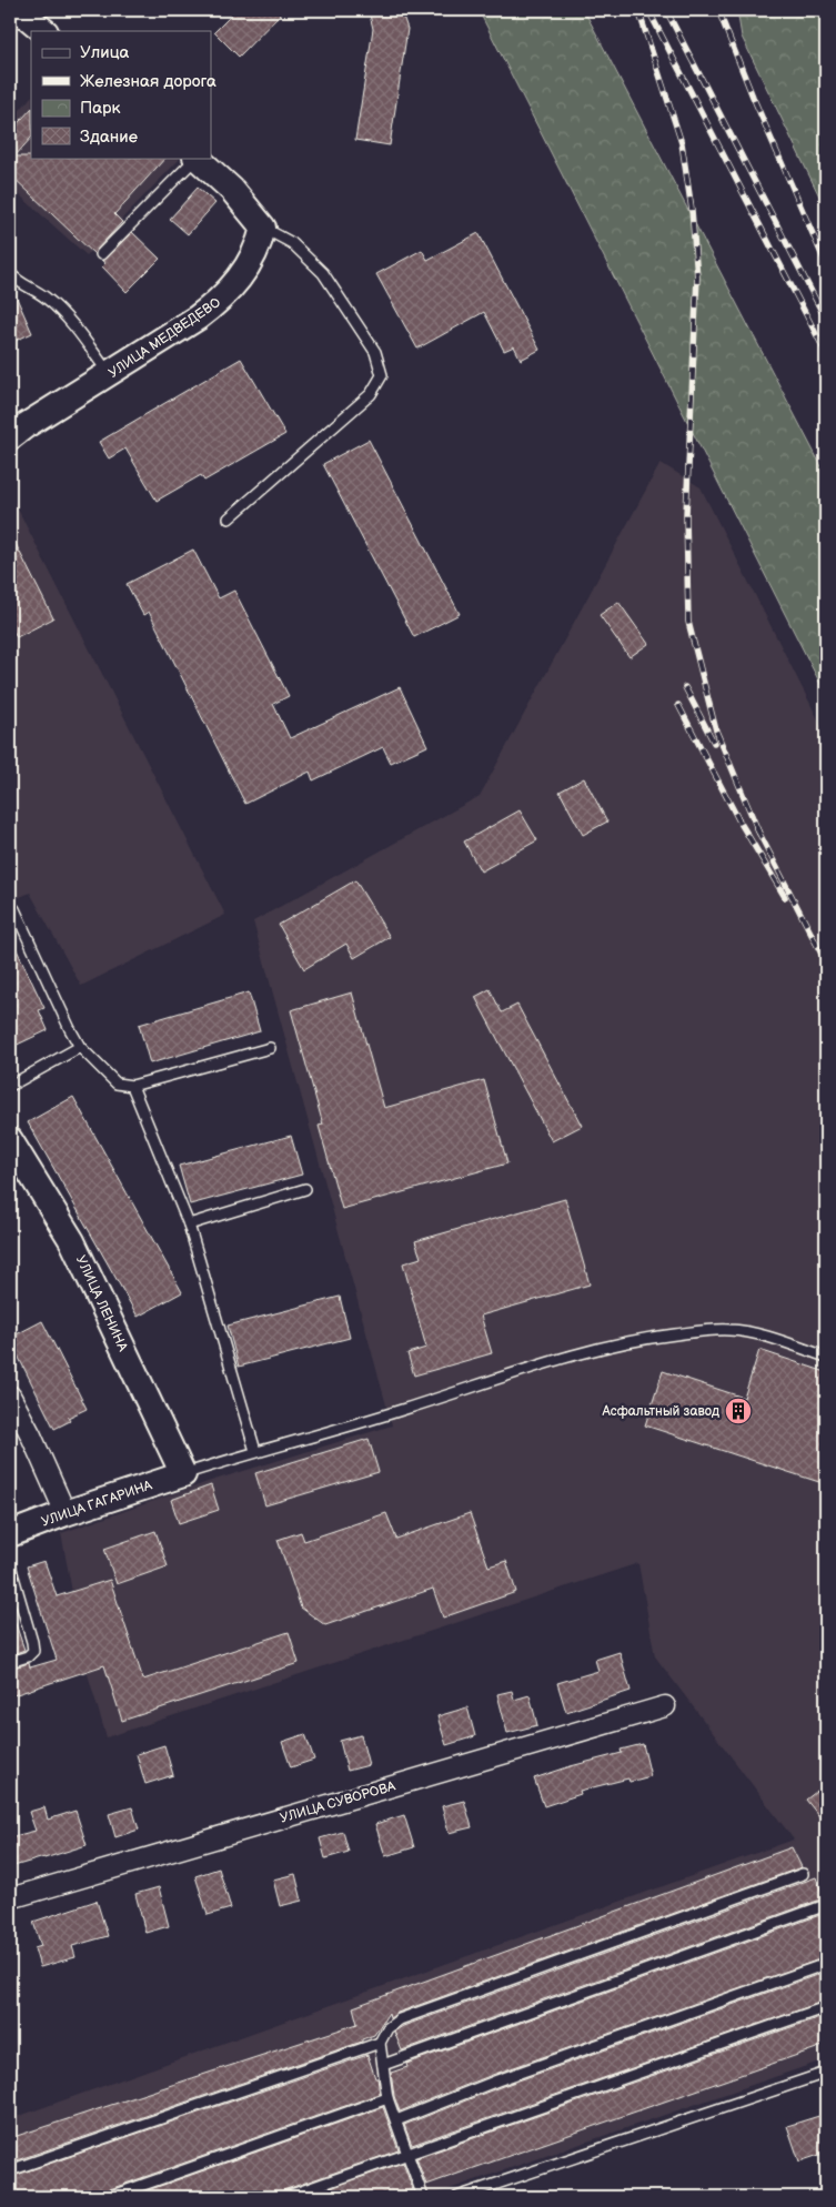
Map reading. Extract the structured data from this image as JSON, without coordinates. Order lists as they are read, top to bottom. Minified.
{"streets":{"street":["УЛИЦА МЕДВЕДЕВО","УЛИЦА ЛЕНИНА","УЛИЦА ГАГАРИНА","УЛИЦА СУВОРОВА"]},"crossings":[["УЛИЦА ЛЕНИНА","УЛИЦА ГАГАРИНА"]],"places":{"building":["Асфальтный завод"]},"legend":["Улица","Железная дорога","Парк","Здание"]}
